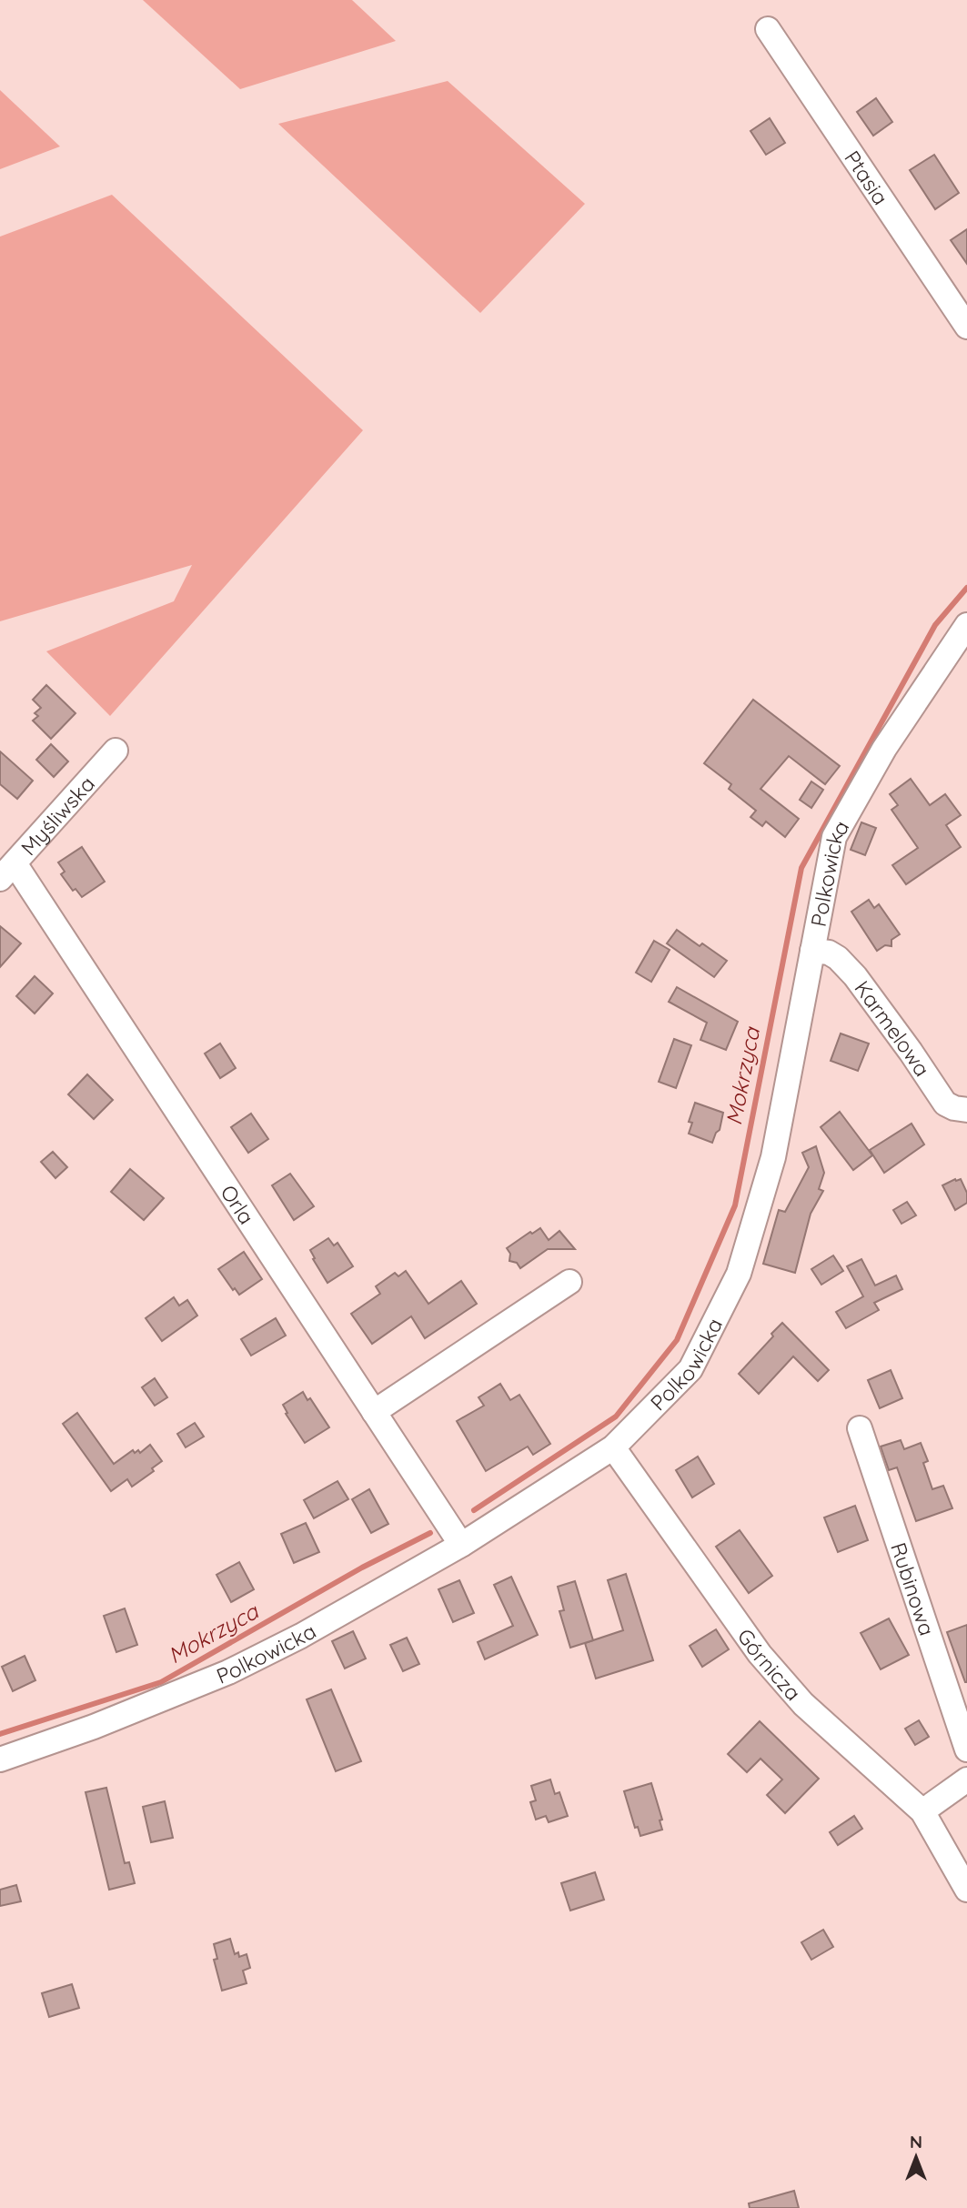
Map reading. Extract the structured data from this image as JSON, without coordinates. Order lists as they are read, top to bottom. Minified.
{"streets":{"street":["Ptasia","Myśliwska","Polkowicka","Karmelowa","Orla","Rubinowa","Górnicza"]},"crossings":[["Myśliwska","Orla"],["Polkowicka","Karmelowa"],["Polkowicka","Orla"],["Polkowicka","Górnicza"]],"water":["Mokrzyca"],"north":"top"}
